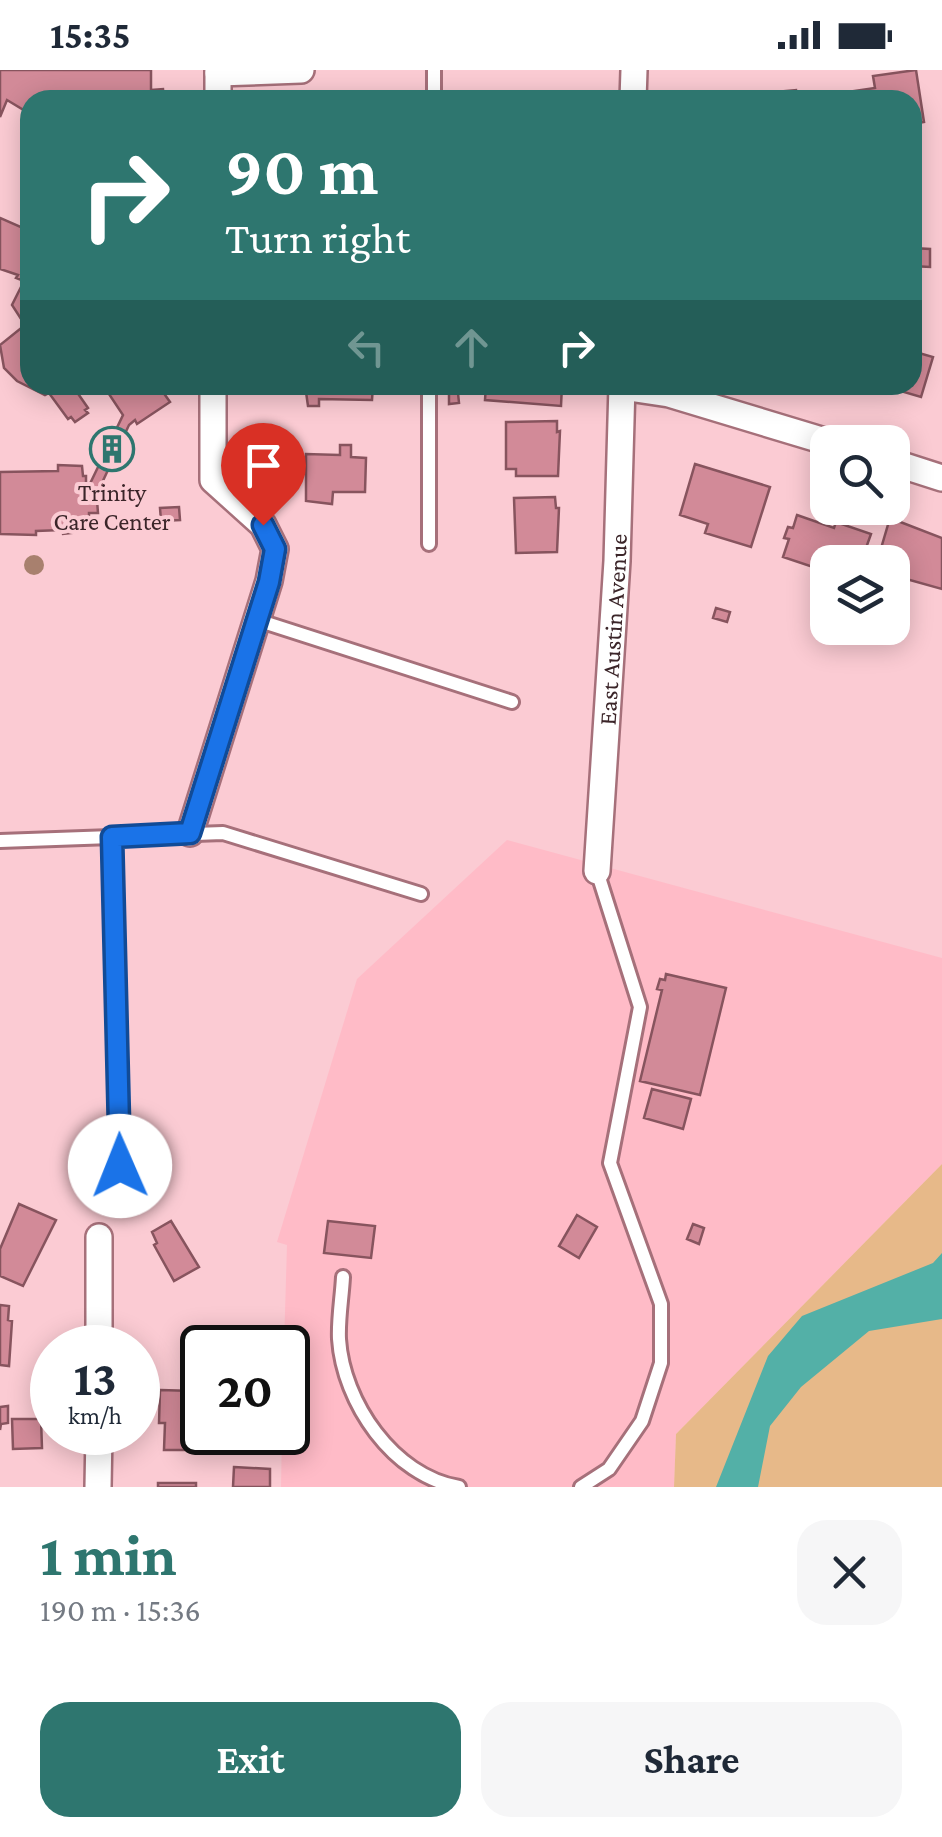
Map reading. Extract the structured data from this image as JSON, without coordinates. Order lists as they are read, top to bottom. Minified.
{"streets":{"street":["East Austin Avenue"]},"places":{"building":["Trinity Care Center"]},"page":{"status":"15:35","turn":["90 m","Turn right"],"speed":"13 km/h","limit":"20","heading":["1 min","190 m · 15:36"],"buttons":["Exit","Share"]}}
